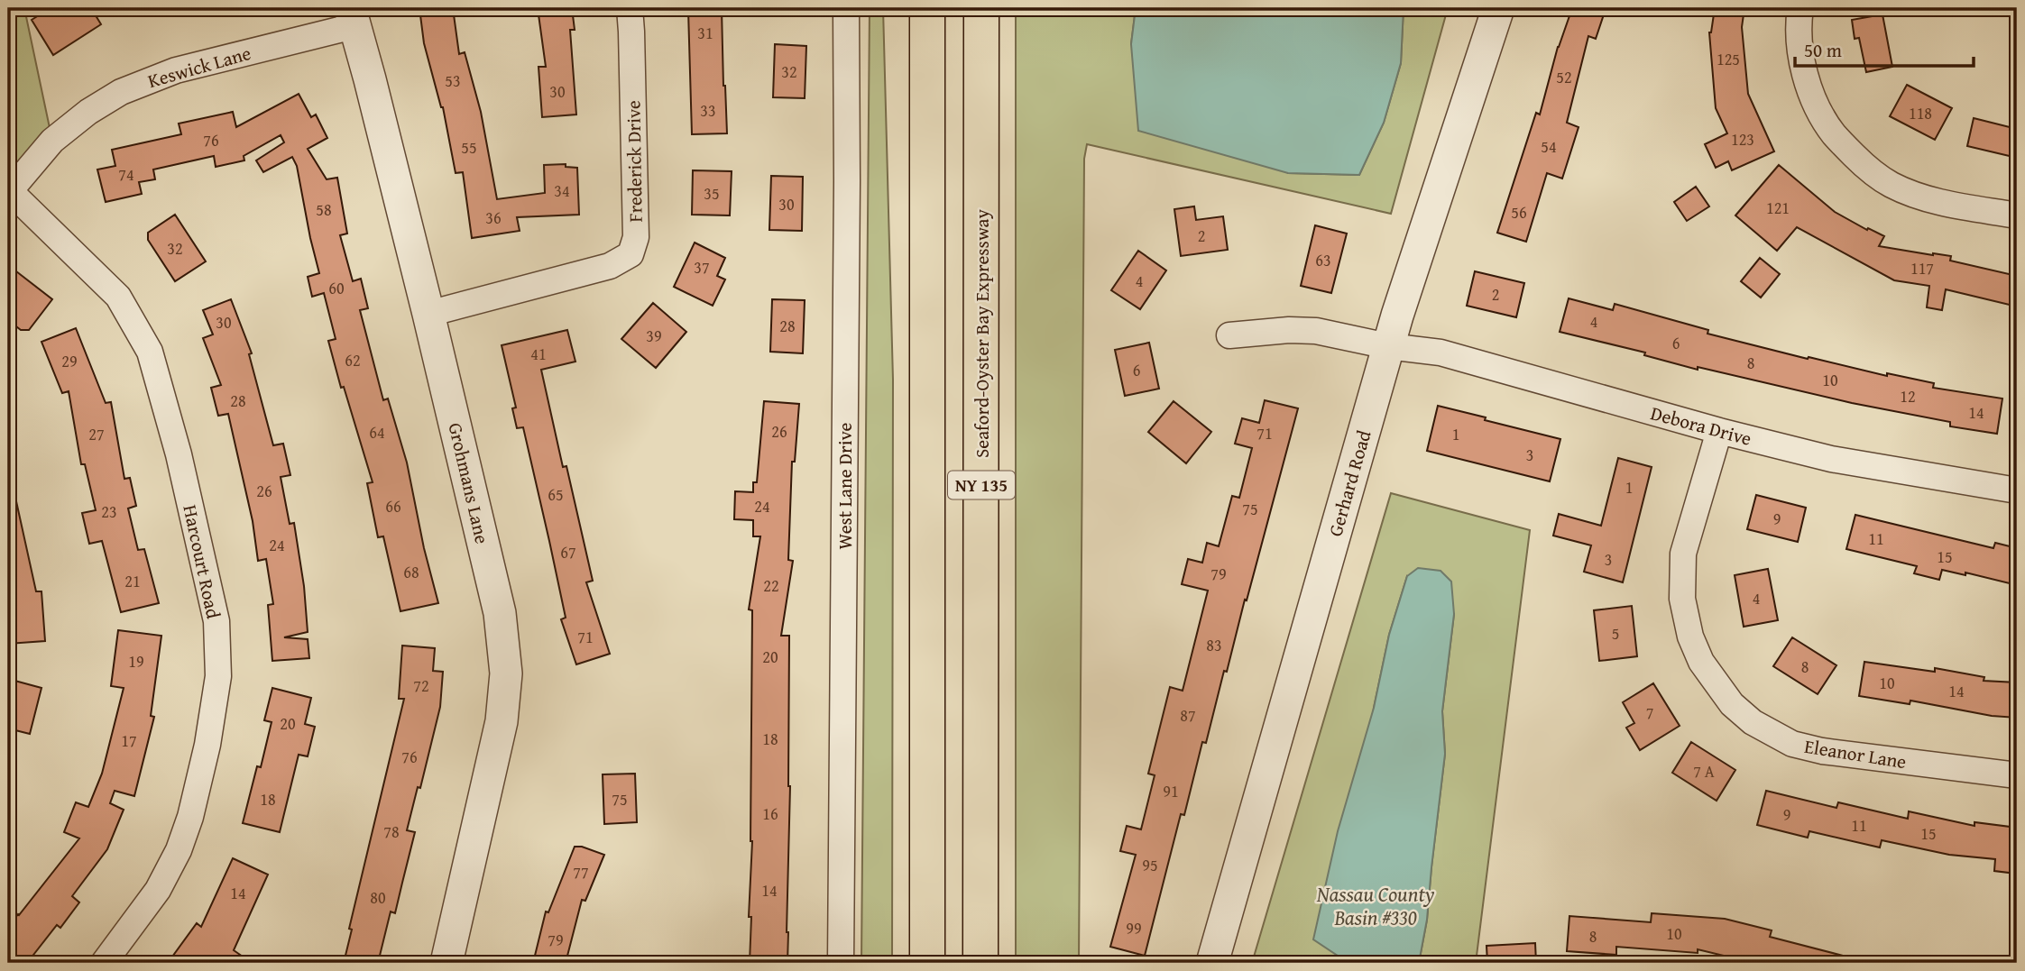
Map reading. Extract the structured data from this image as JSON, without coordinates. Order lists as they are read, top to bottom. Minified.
{"streets":{"highway":["Seaford-Oyster Bay Expressway","NY 135"],"street":["Keswick Lane","Frederick Drive","Debora Drive","Grohmans Lane","Gerhard Road","West Lane Drive","Harcourt Road","Eleanor Lane"]},"crossings":[["Keswick Lane","Grohmans Lane"],["Keswick Lane","Harcourt Road"],["Frederick Drive","Grohmans Lane"],["Debora Drive","Gerhard Road"],["Debora Drive","Eleanor Lane"]],"water":["Nassau County Basin #330"],"house_numbers":["31","125","32","52","53","30","33","118","123","76","54","55","74","34","35","30","121","58","56","36","2","32","63","37","117","4","60","2","4","30","28","39","6","41","62","29","8","6","10","12","28","14","26","64","71","27","1","3","1","26","65","66","24","75","23","9","11","24","67","15","3","68","79","21","22","4","5","71","83","20","19","8","10","72","14","7","87","20","18","17","76","7 A","91","18","75","16","9","11","78","15","95","77","14","14","80","99","10","8","79"],"scale_bar":"50 m"}
